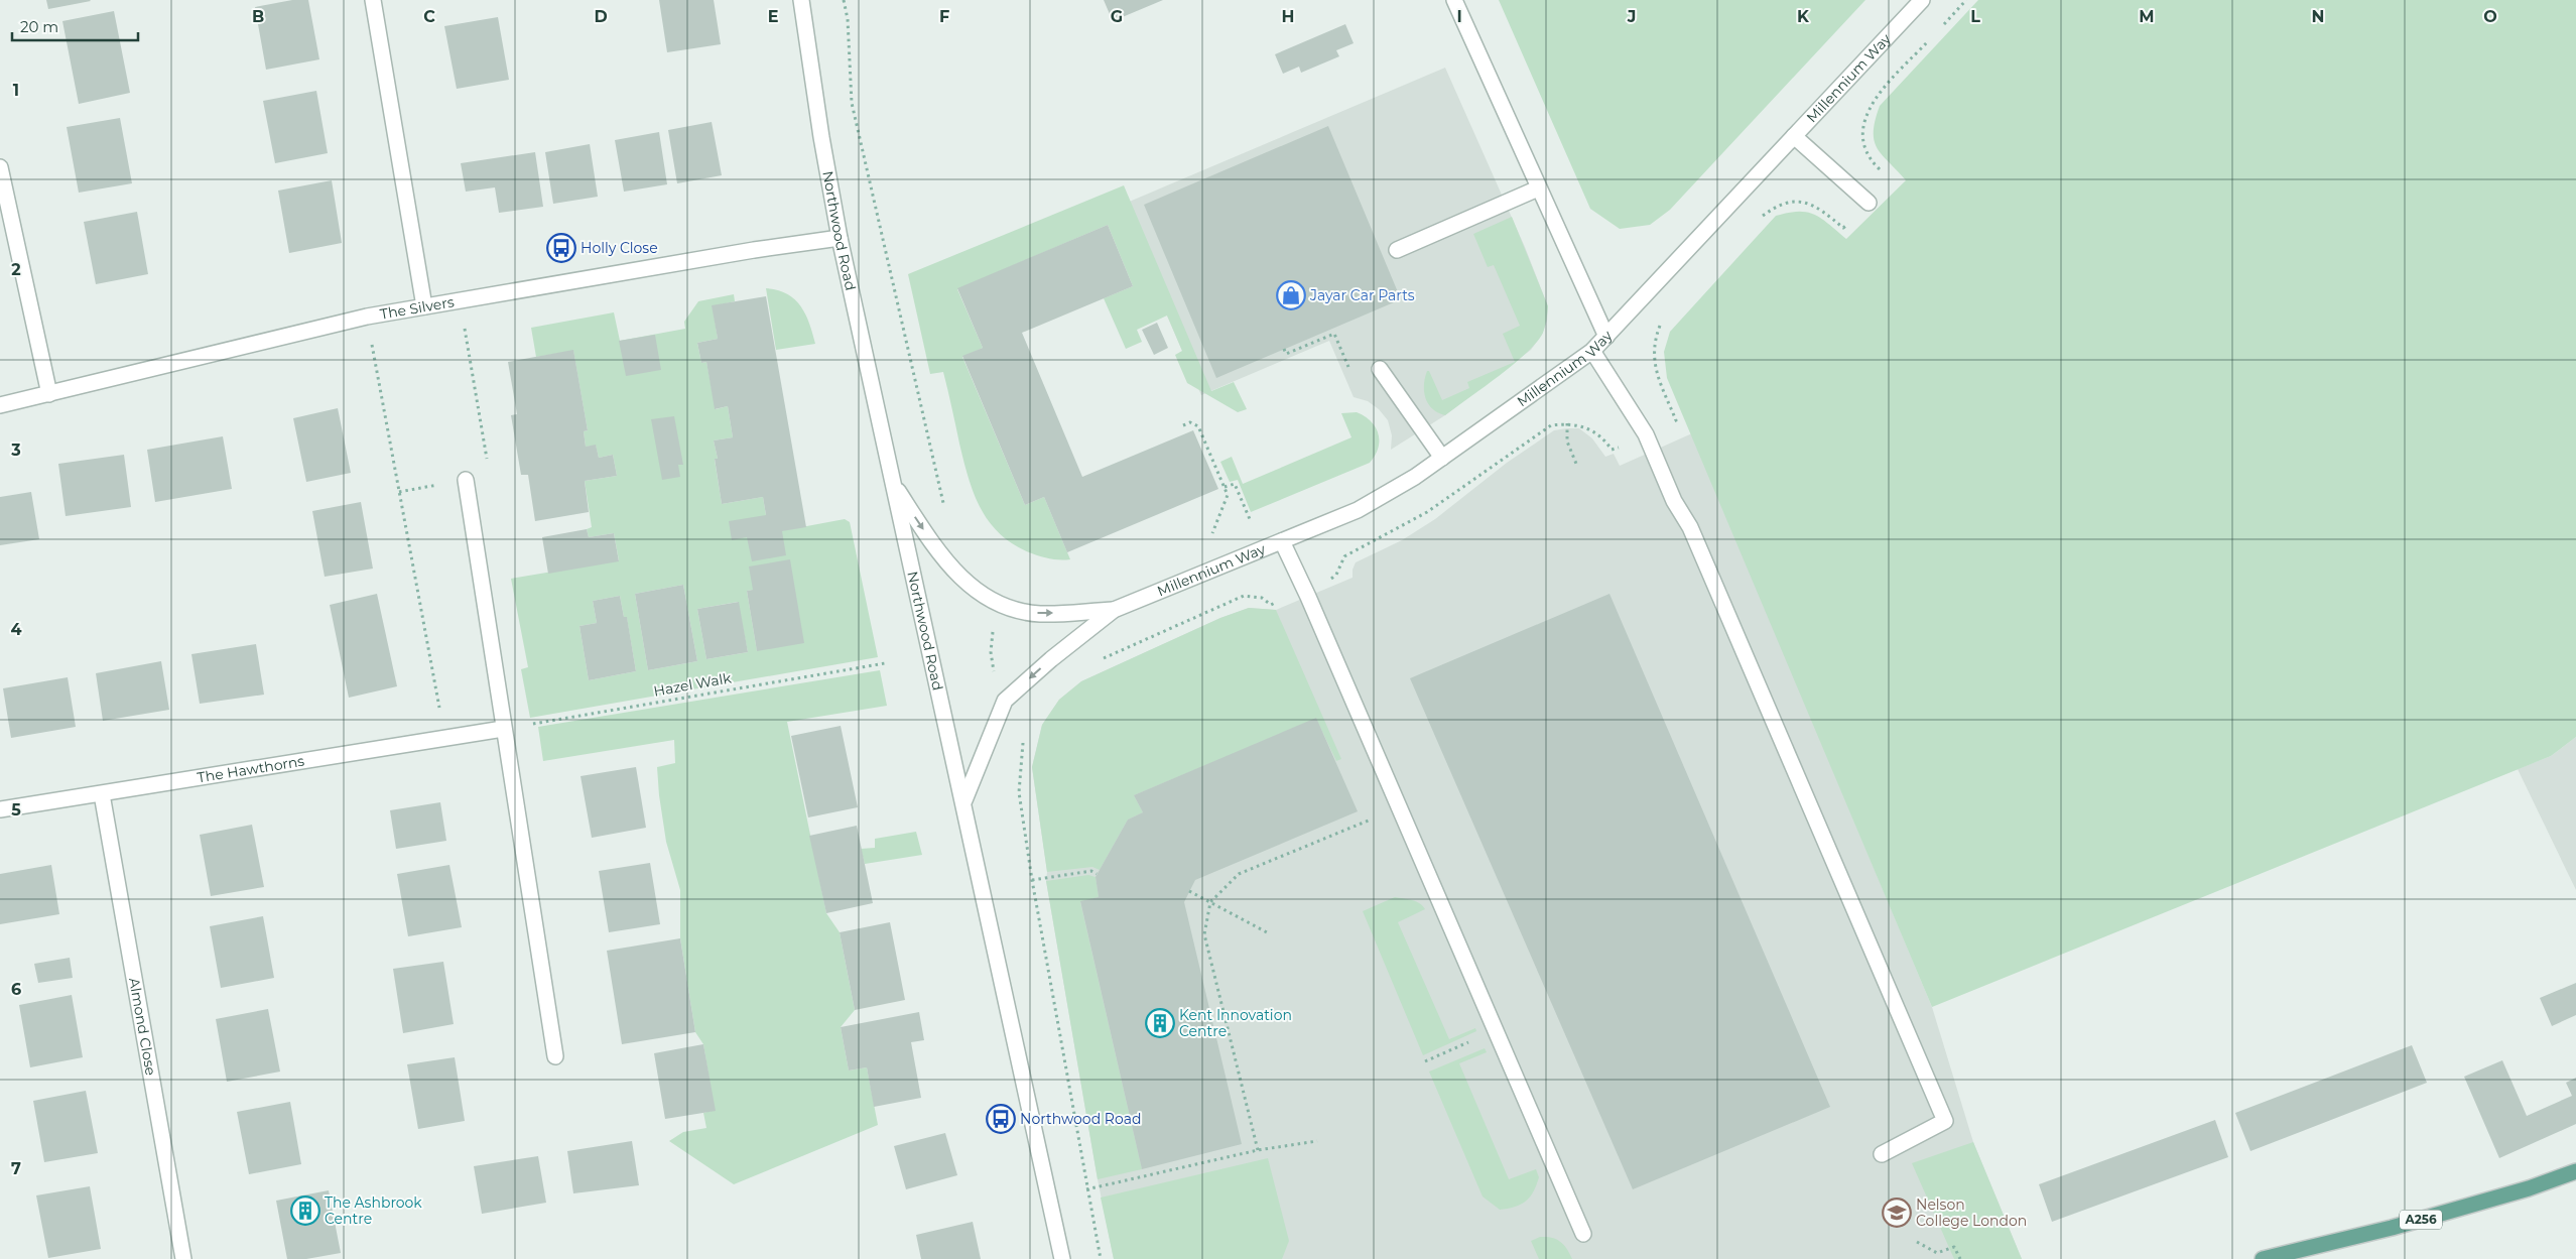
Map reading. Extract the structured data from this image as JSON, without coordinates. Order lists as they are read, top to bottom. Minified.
{"streets":{"main road":["A256"],"street":["Millennium Way","Northwood Road","The Silvers","The Hawthorns","Almond Close"],"path":["Hazel Walk"]},"crossings":[["Millennium Way","Northwood Road"],["Northwood Road","The Silvers"],["Hazel Walk","The Hawthorns"],["The Hawthorns","Almond Close"]],"places":{"bus stop":["Holly Close","Northwood Road"],"shop":["Jayar Car Parts"],"building":["Kent Innovation Centre","The Ashbrook Centre"],"school or university":["Nelson College London"]},"scale_bar":"20 m","grid":{"columns":["B","C","D","E","F","G","H","I","J","K","L","M","N","O"],"rows":["1","2","3","4","5","6","7"]}}
